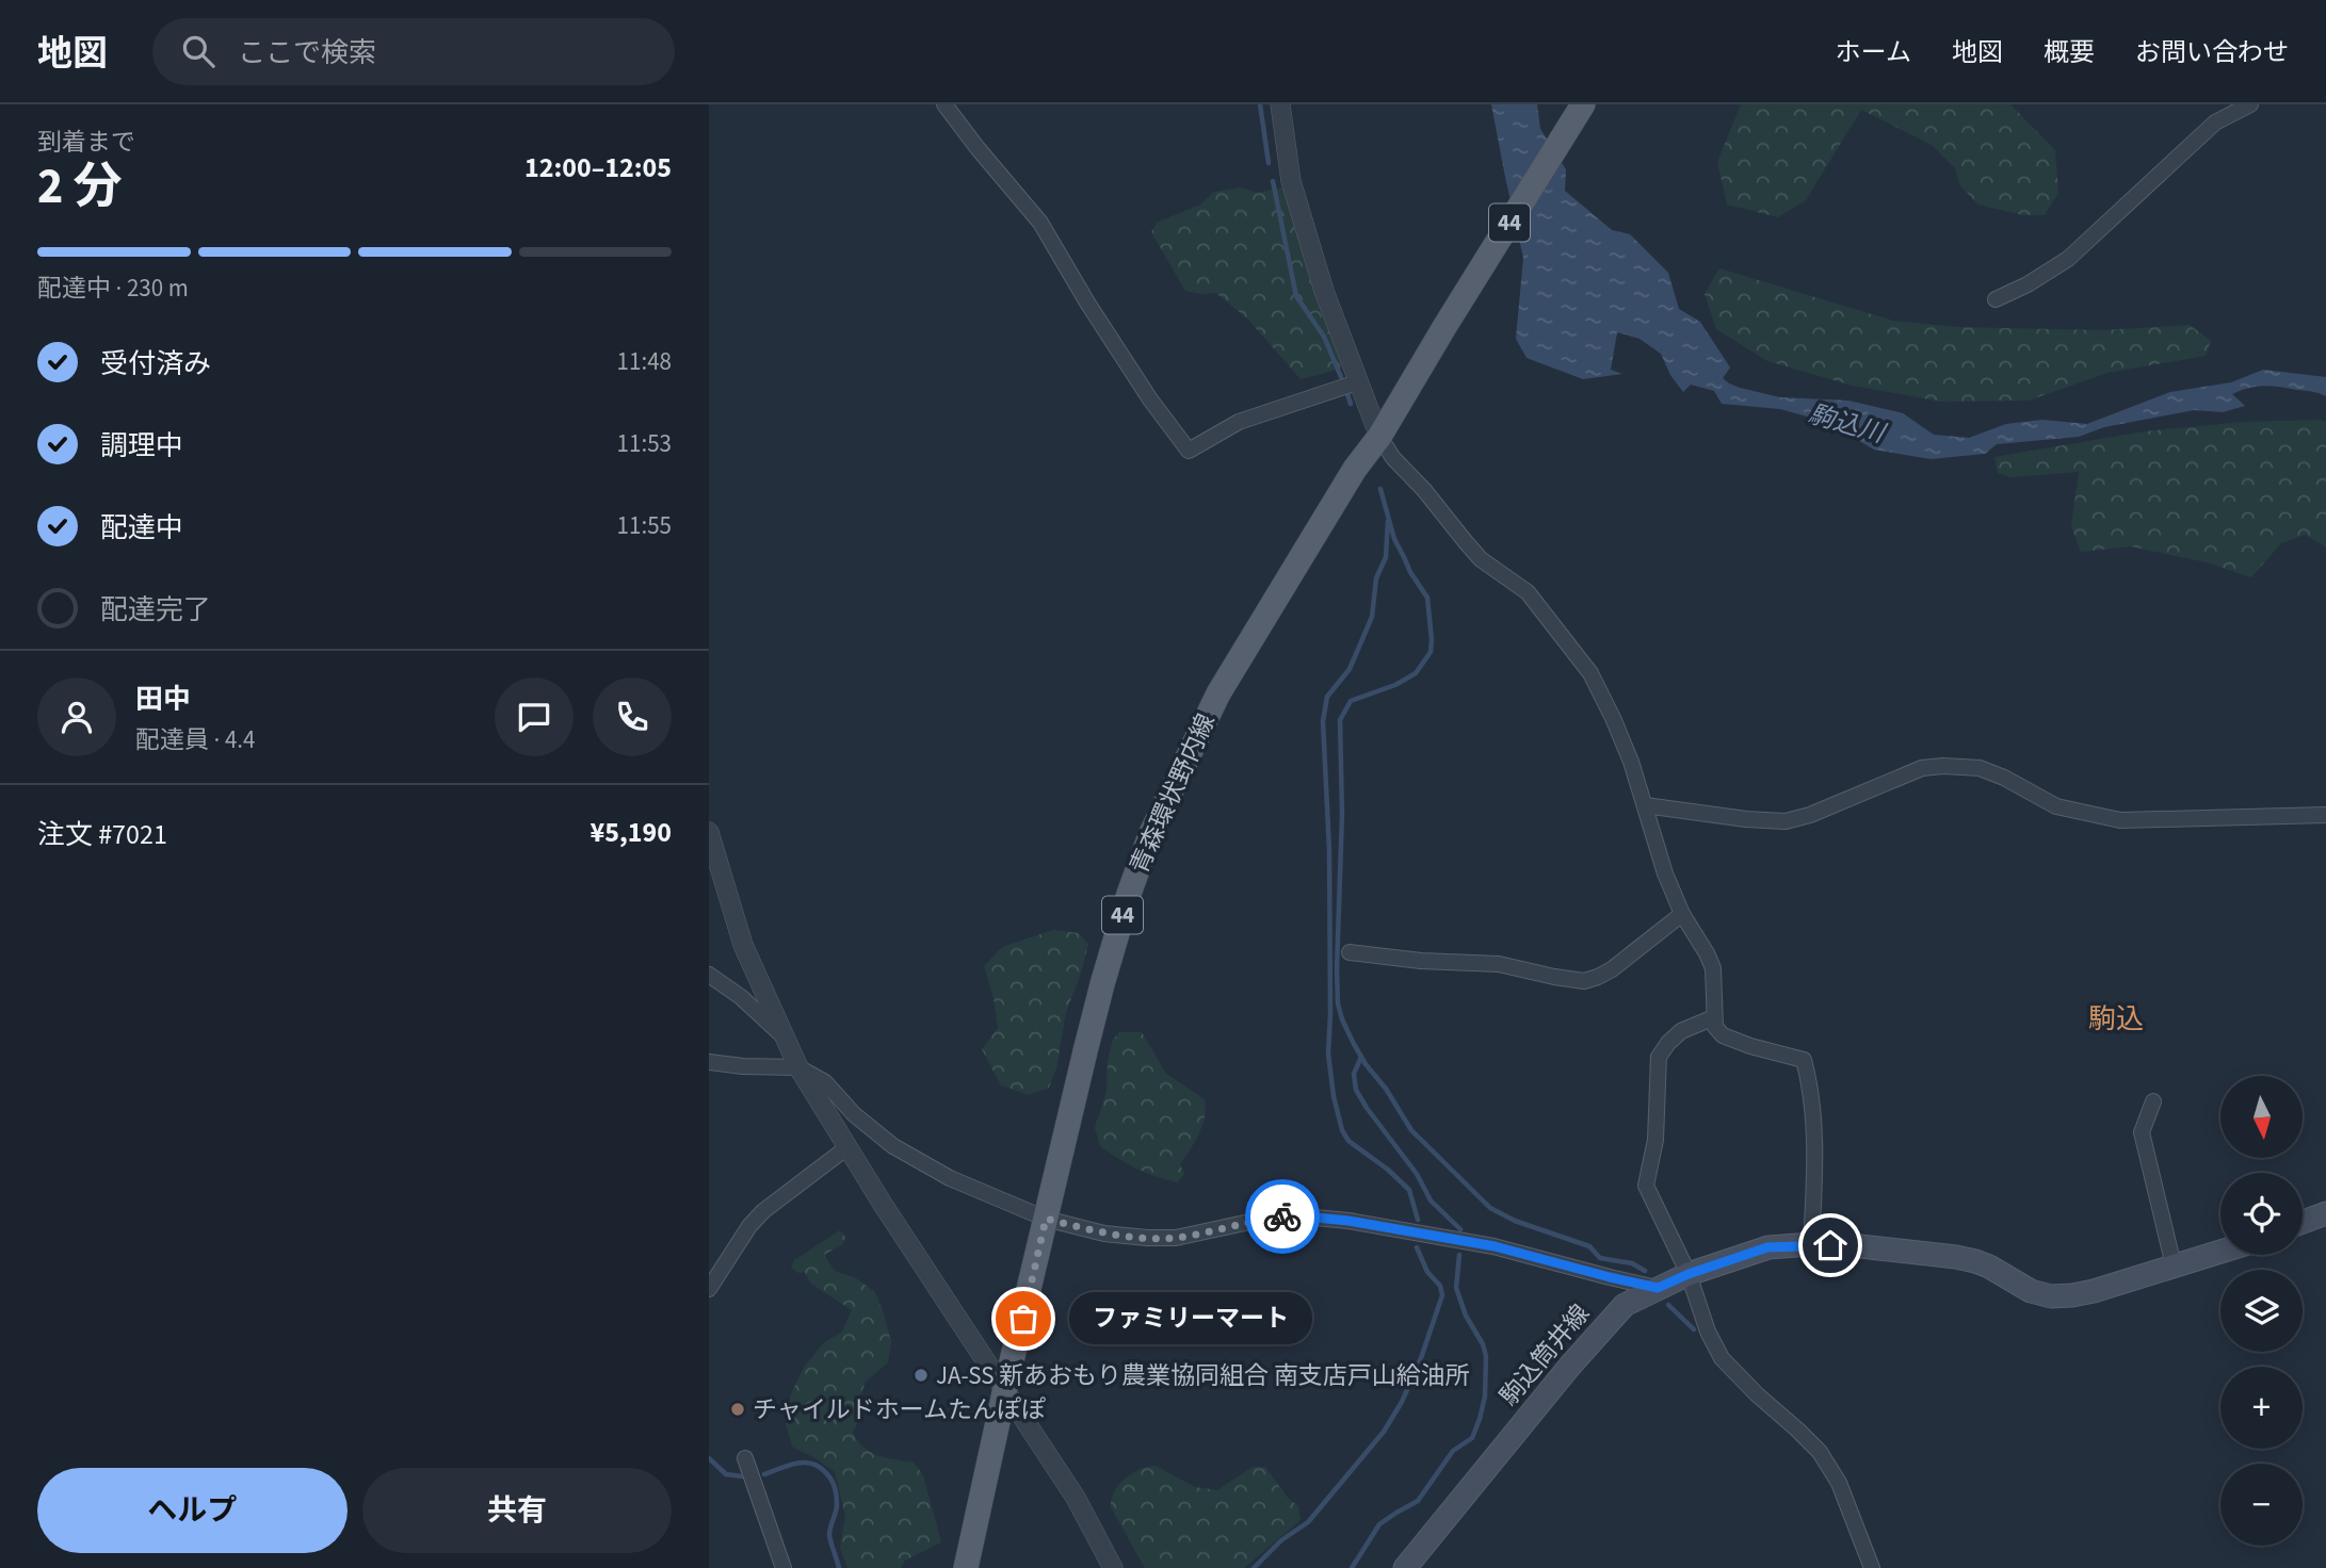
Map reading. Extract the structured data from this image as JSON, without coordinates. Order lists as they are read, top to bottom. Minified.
{"streets":{"main road":["44","青森環状野内線","駒込筒井線"]},"districts":["駒込"],"water":["駒込川"],"places":["ファミリーマート","JA-SS 新あおもり農業協同組合 南支店戸山給油所","チャイルドホームたんぽぽ"],"north":"bottom","page":{"header":"地図","search":"ここで検索","nav":["ホーム","地図","概要","お問い合わせ"],"heading":["2 分","到着まで","12:00–12:05"],"panel":["田中","配達員 · 4.4","注文 #7021","¥5,190"],"bar":"配達中 · 230 m","list":[["受付済み","11:48"],["調理中","11:53"],["配達中","11:55"],"配達完了"],"map_buttons":["+","−"],"bubble":"ファミリーマート","buttons":["ヘルプ","共有"]}}
